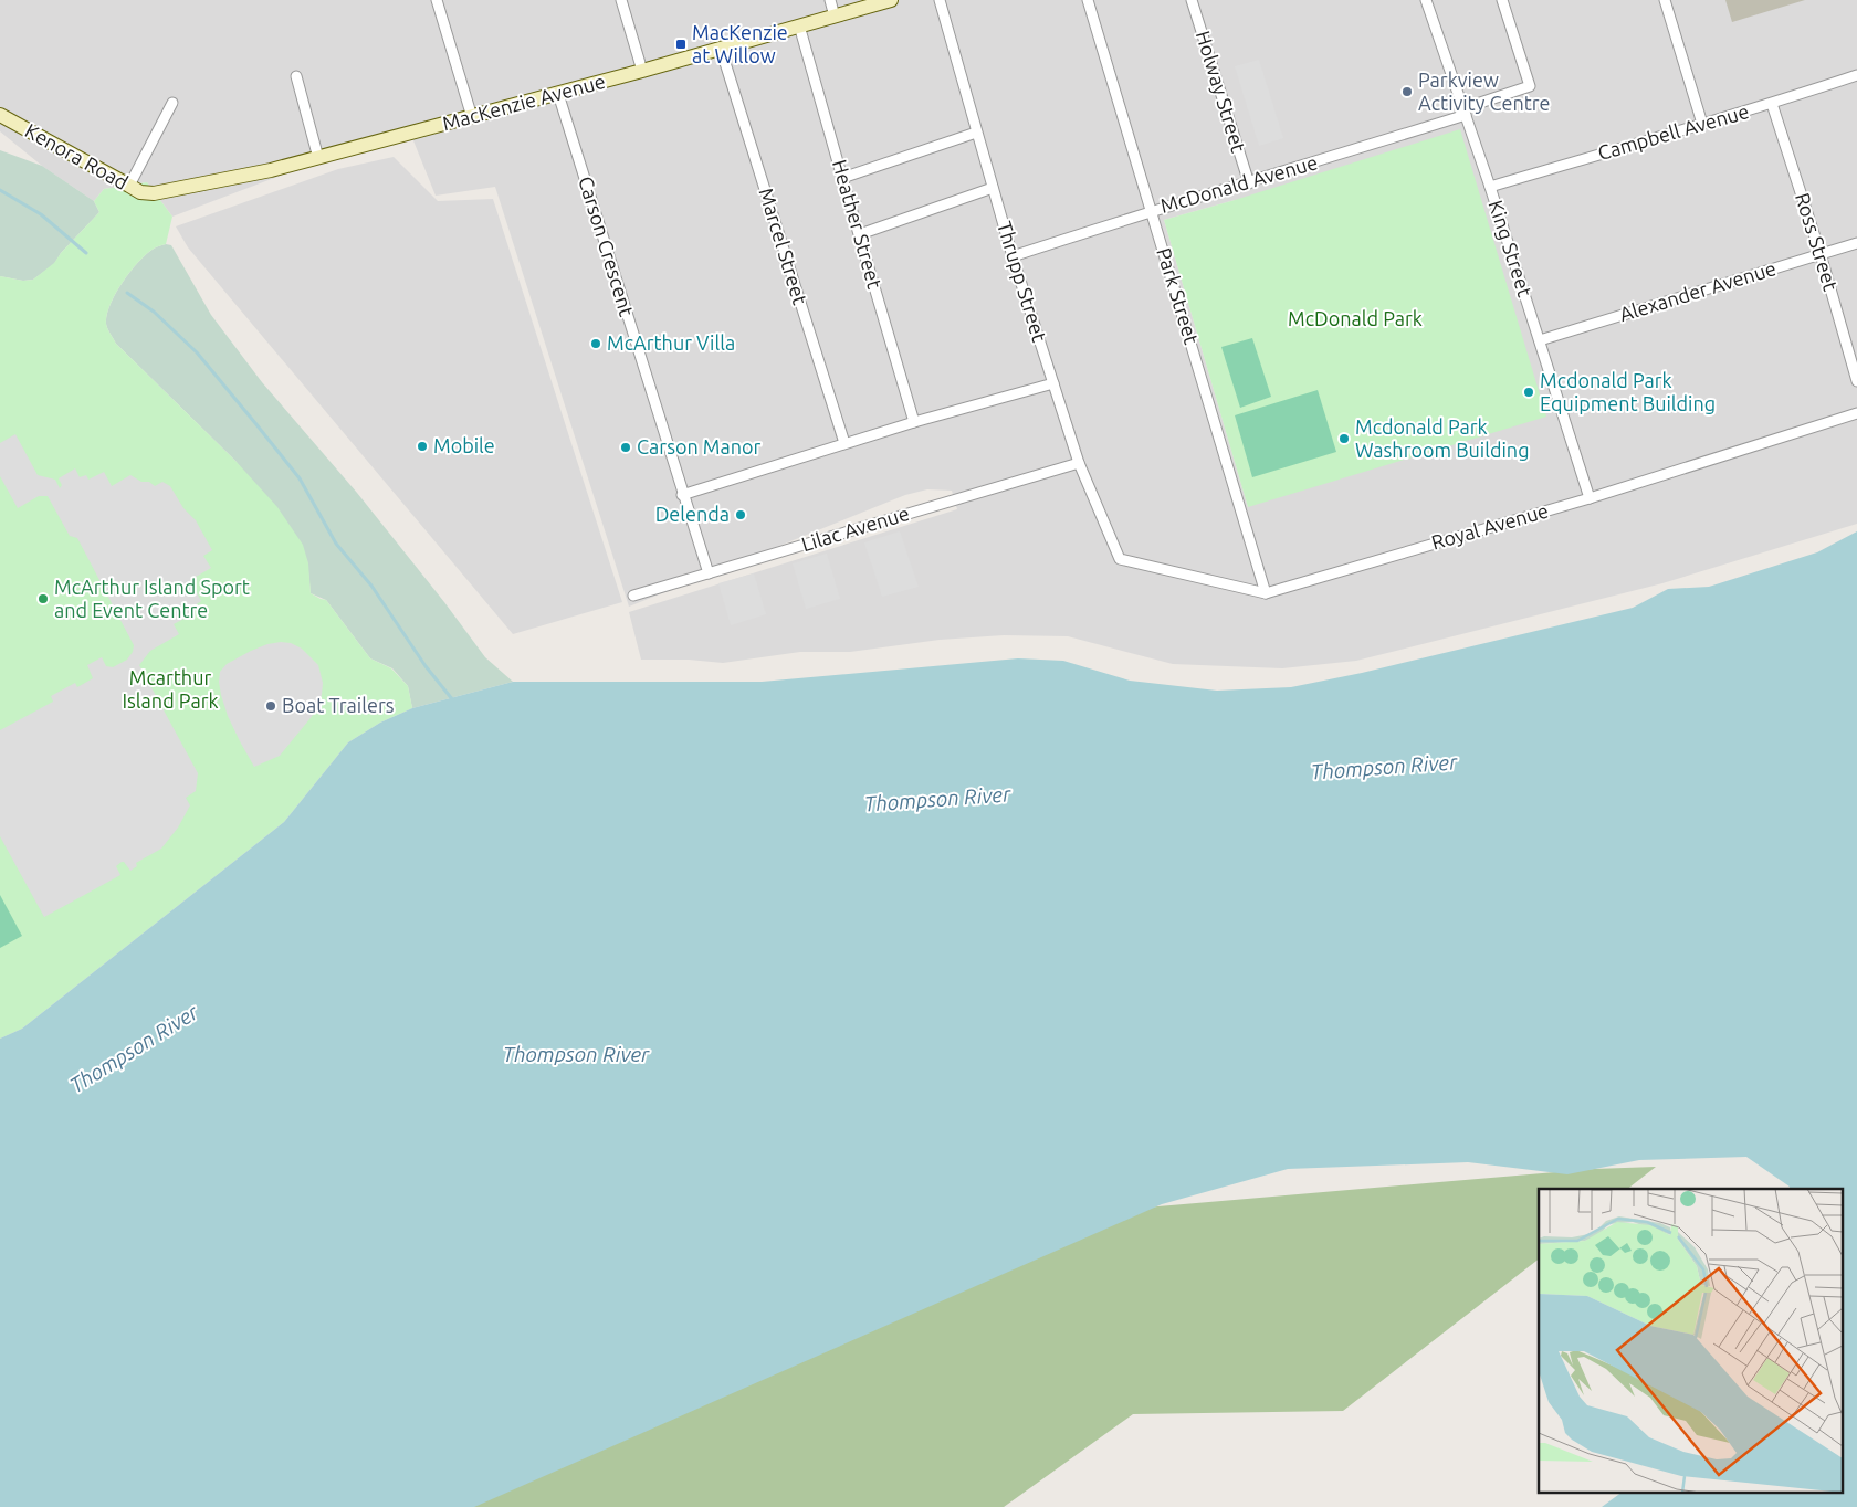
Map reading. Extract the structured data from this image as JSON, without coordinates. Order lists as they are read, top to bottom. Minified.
{"streets":{"street":["Holway Street","MacKenzie Avenue","Campbell Avenue","Kenora Road","McDonald Avenue","Heather Street","Ross Street","Carson Crescent","Marcel Street","King Street","Thrupp Street","Alexander Avenue","Park Street","Royal Avenue","Lilac Avenue"]},"crossings":[["Holway Street","McDonald Avenue"],["MacKenzie Avenue","Kenora Road"],["MacKenzie Avenue","Heather Street"],["MacKenzie Avenue","Carson Crescent"],["MacKenzie Avenue","Marcel Street"],["Campbell Avenue","Ross Street"],["Campbell Avenue","King Street"],["McDonald Avenue","King Street"],["McDonald Avenue","Thrupp Street"],["McDonald Avenue","Park Street"],["Ross Street","Alexander Avenue"],["Carson Crescent","Lilac Avenue"],["King Street","Alexander Avenue"],["King Street","Royal Avenue"],["Thrupp Street","Royal Avenue"],["Thrupp Street","Lilac Avenue"],["Park Street","Royal Avenue"]],"water":["Thompson River"],"parks":["McDonald Park","Mcarthur Island Park"],"places":{"transit":["MacKenzie at Willow"],"other":["Parkview Activity Centre","McArthur Villa","Mcdonald Park Equipment Building","Mcdonald Park Washroom Building","Mobile","Carson Manor","Delenda","McArthur Island Sport and Event Centre","Boat Trailers"]}}
